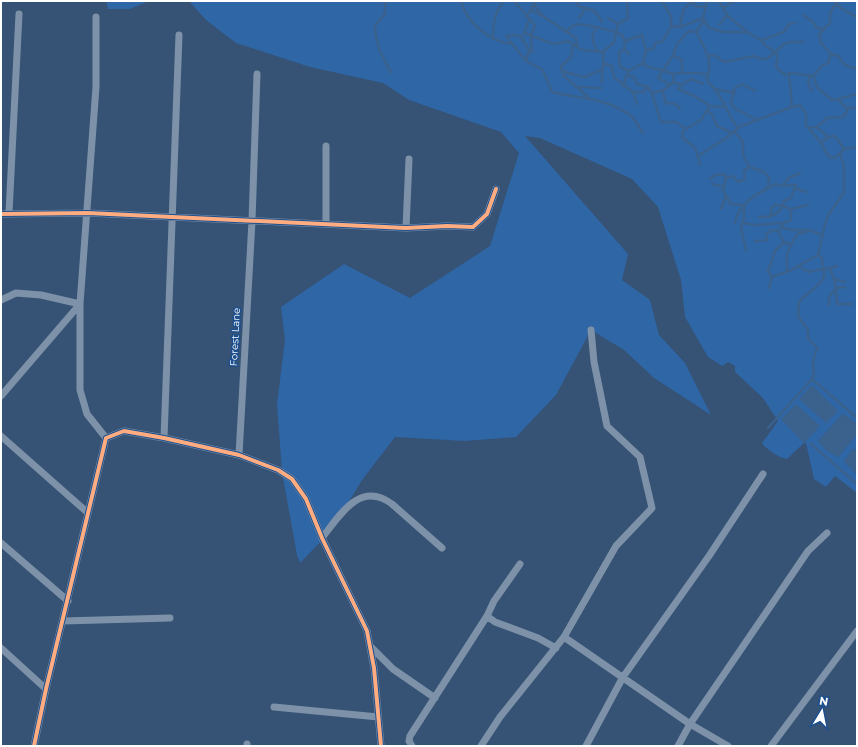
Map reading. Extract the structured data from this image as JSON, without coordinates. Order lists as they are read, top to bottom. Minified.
{"streets":{"street":["Forest Lane"]},"north":"top"}
